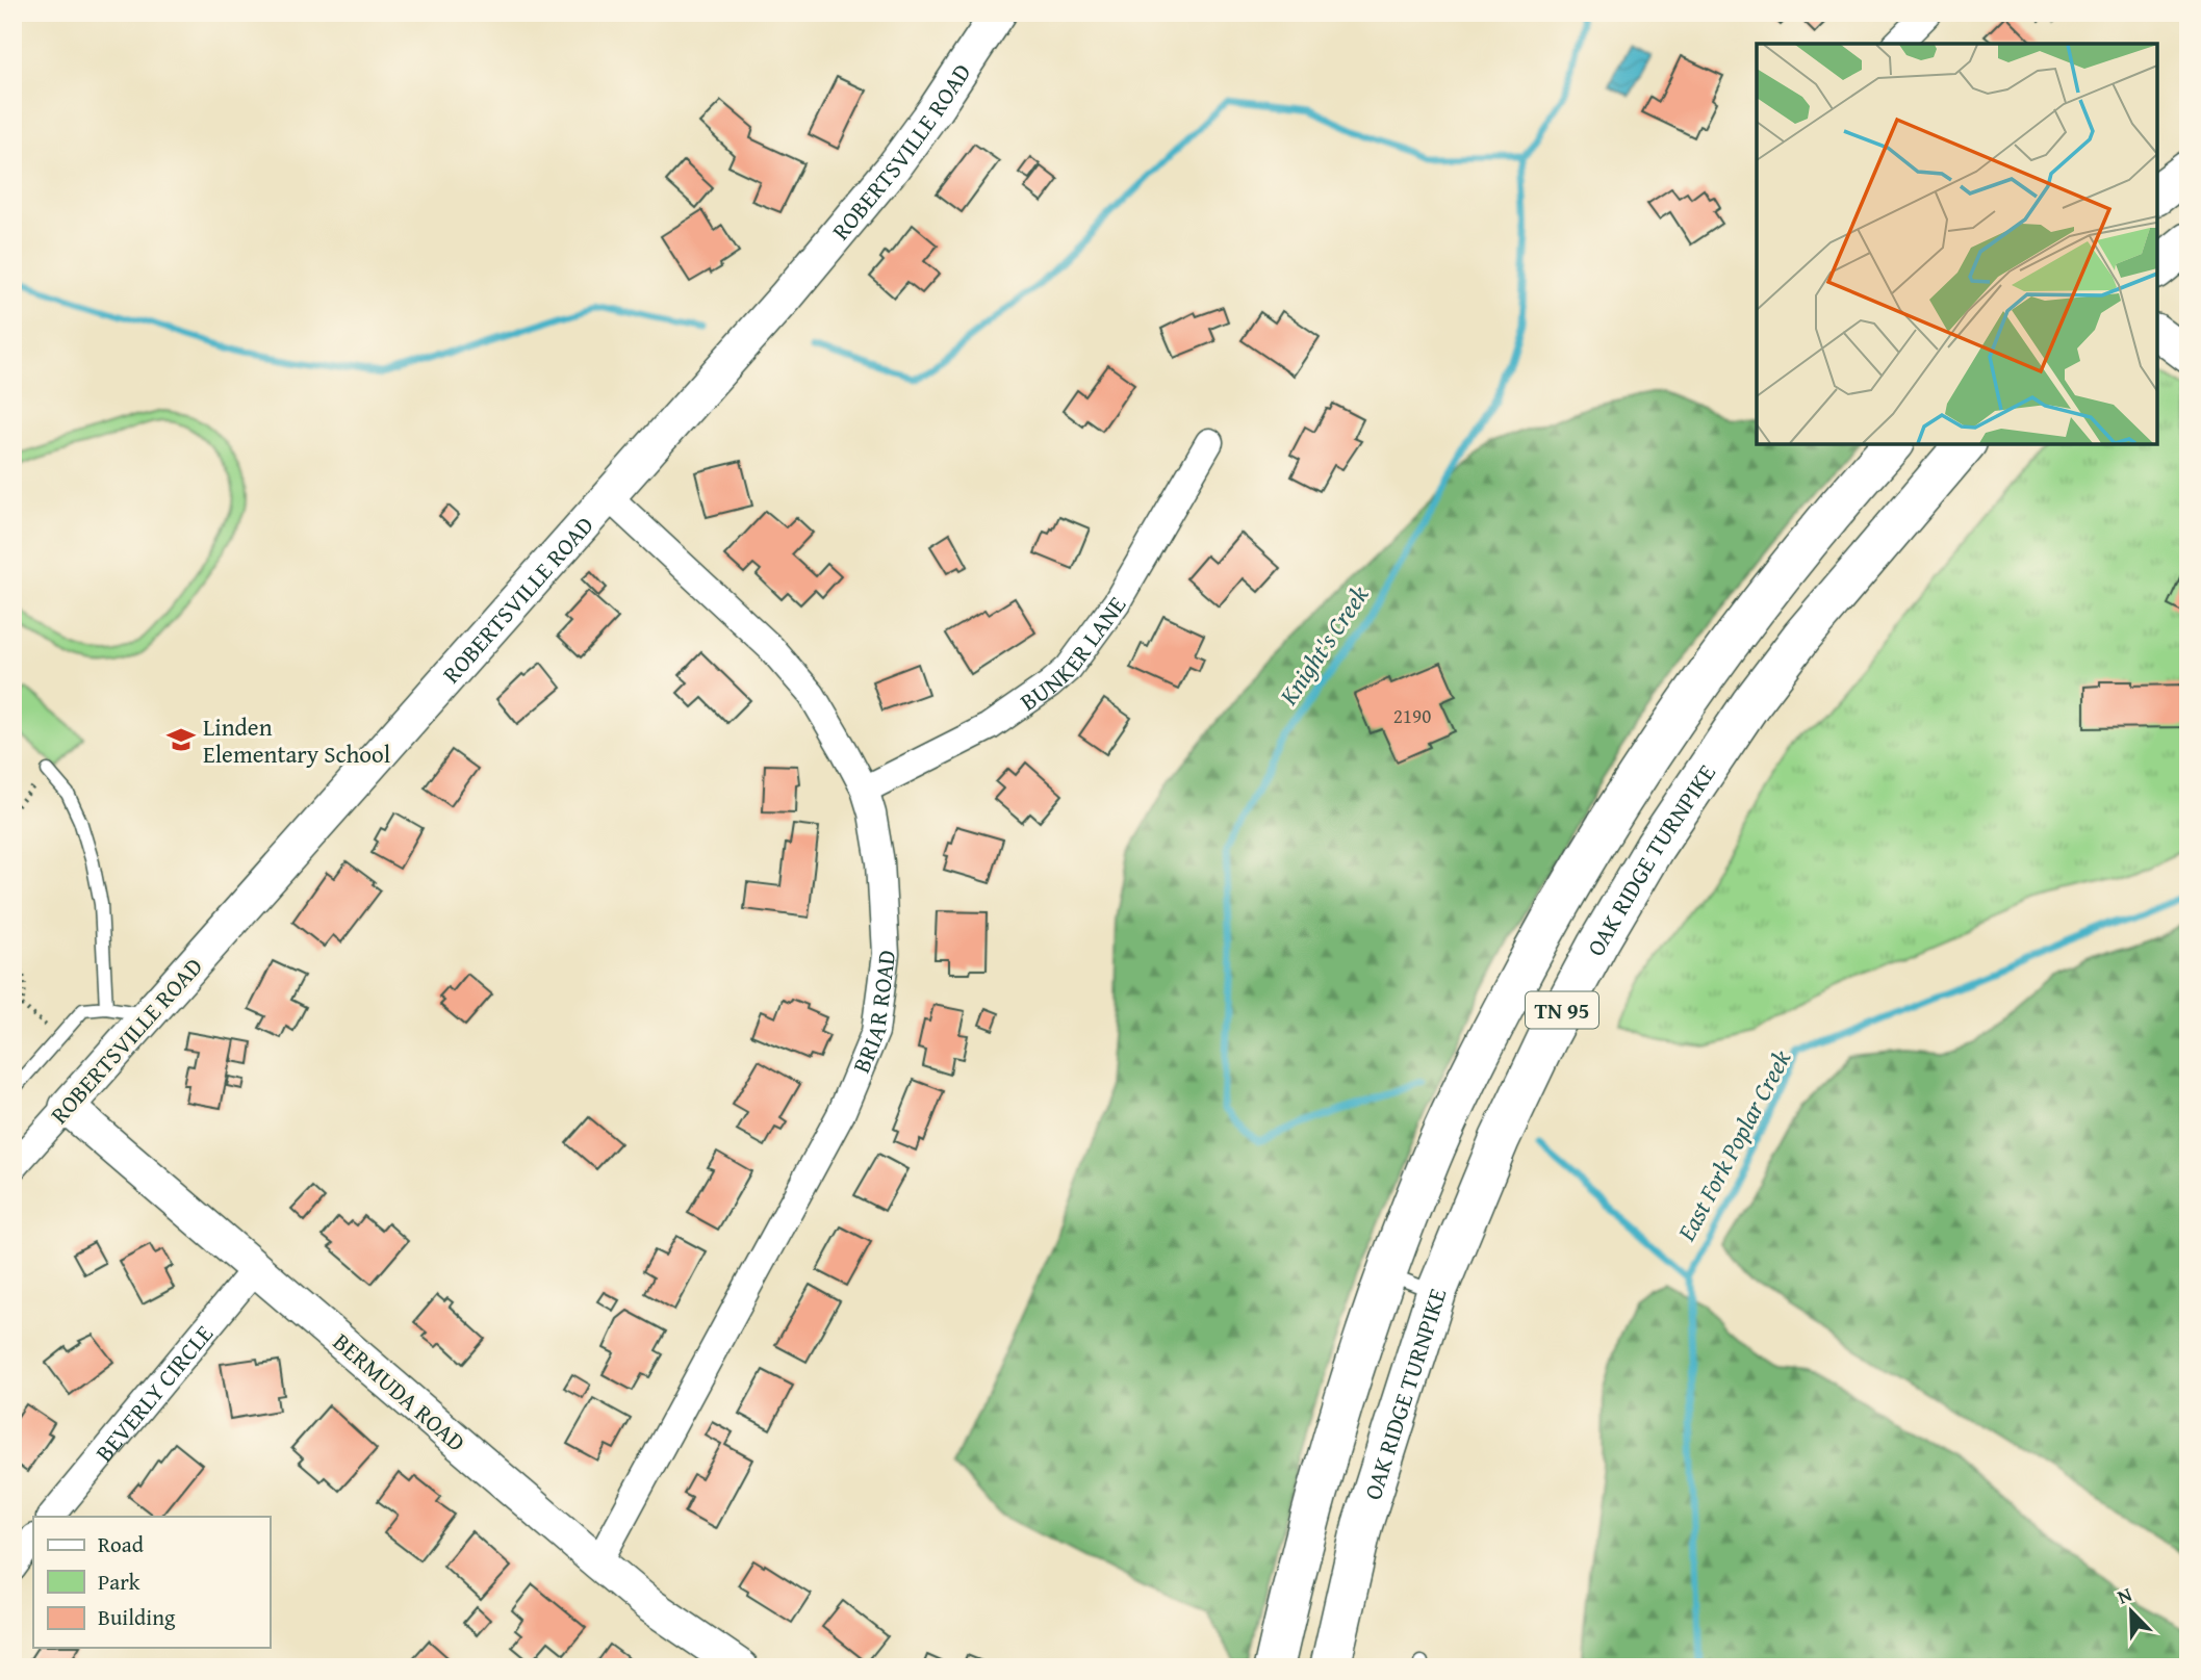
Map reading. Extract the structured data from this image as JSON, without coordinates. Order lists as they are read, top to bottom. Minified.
{"streets":{"highway":["OAK RIDGE TURNPIKE","TN 95"],"street":["ROBERTSVILLE ROAD","BUNKER LANE","BRIAR ROAD","BERMUDA ROAD","BEVERLY CIRCLE"]},"crossings":[["ROBERTSVILLE ROAD","BRIAR ROAD"],["ROBERTSVILLE ROAD","BERMUDA ROAD"],["BUNKER LANE","BRIAR ROAD"],["BRIAR ROAD","BERMUDA ROAD"],["BERMUDA ROAD","BEVERLY CIRCLE"]],"water":["Knight's Creek","East Fork Poplar Creek"],"places":{"school or university":["Linden Elementary School"]},"house_numbers":["2190"],"legend":["Road","Park","Building"],"north":"top left"}
